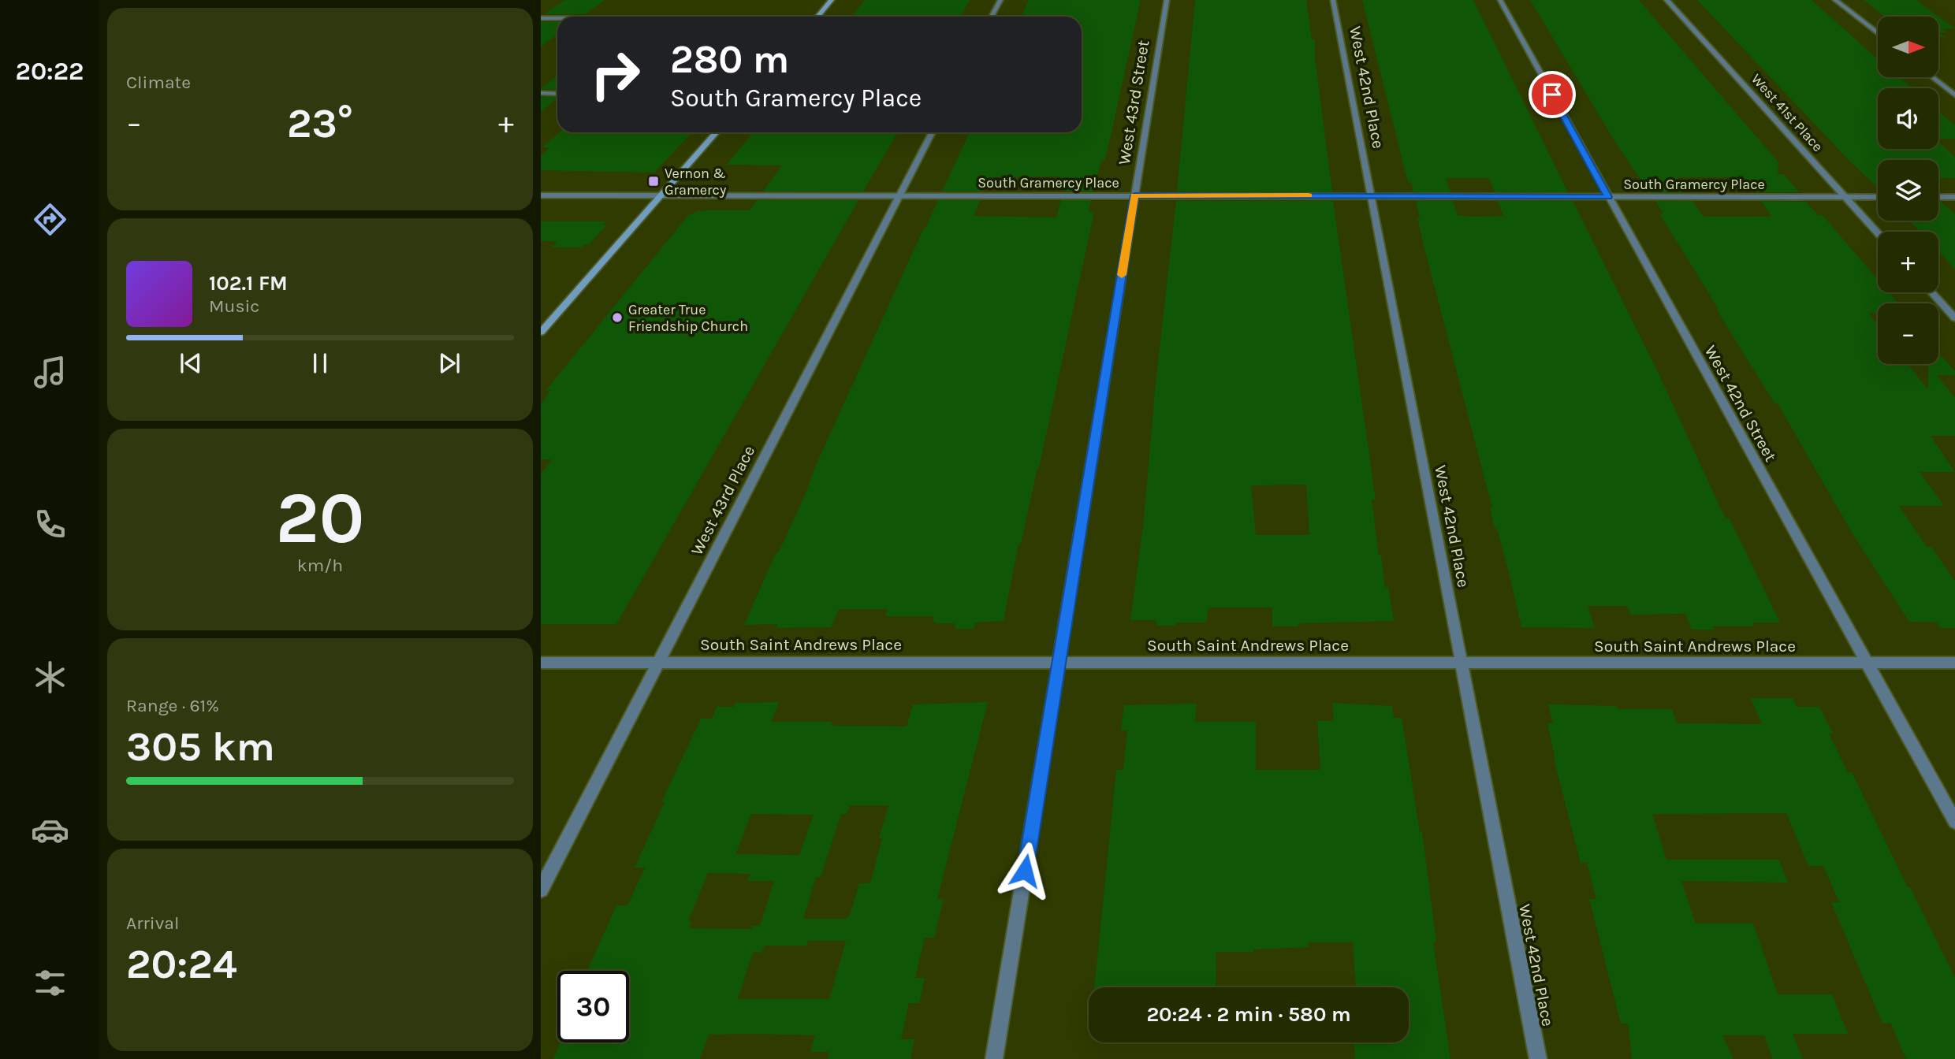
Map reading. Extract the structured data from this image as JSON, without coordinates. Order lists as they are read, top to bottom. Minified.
{"streets":{"street":["West 42nd Place","West 43rd Street","West 41st Place","South Gramercy Place","West 42nd Street","West 43rd Place","South Saint Andrews Place"]},"crossings":[["West 42nd Place","South Gramercy Place"],["West 42nd Place","South Saint Andrews Place"],["West 43rd Street","South Gramercy Place"],["West 43rd Street","South Saint Andrews Place"],["West 41st Place","South Gramercy Place"],["South Gramercy Place","West 42nd Street"],["South Gramercy Place","West 43rd Place"],["West 42nd Street","South Saint Andrews Place"],["West 43rd Place","South Saint Andrews Place"]],"places":{"transit":["Vernon & Gramercy"],"other":["Greater True Friendship Church"]},"north":"right","page":{"tabs":"20:22","tile":["Climate",["20","km/h"],["Range · 61%","305 km"],["Arrival","20:24"]],"map_buttons":["+","−"],"turn":["280 m","South Gramercy Place"],"heat":["−","23°","+"],"song":["102.1 FM","Music"],"limit":"30","trip":"20:24 · 2 min · 580 m"}}
